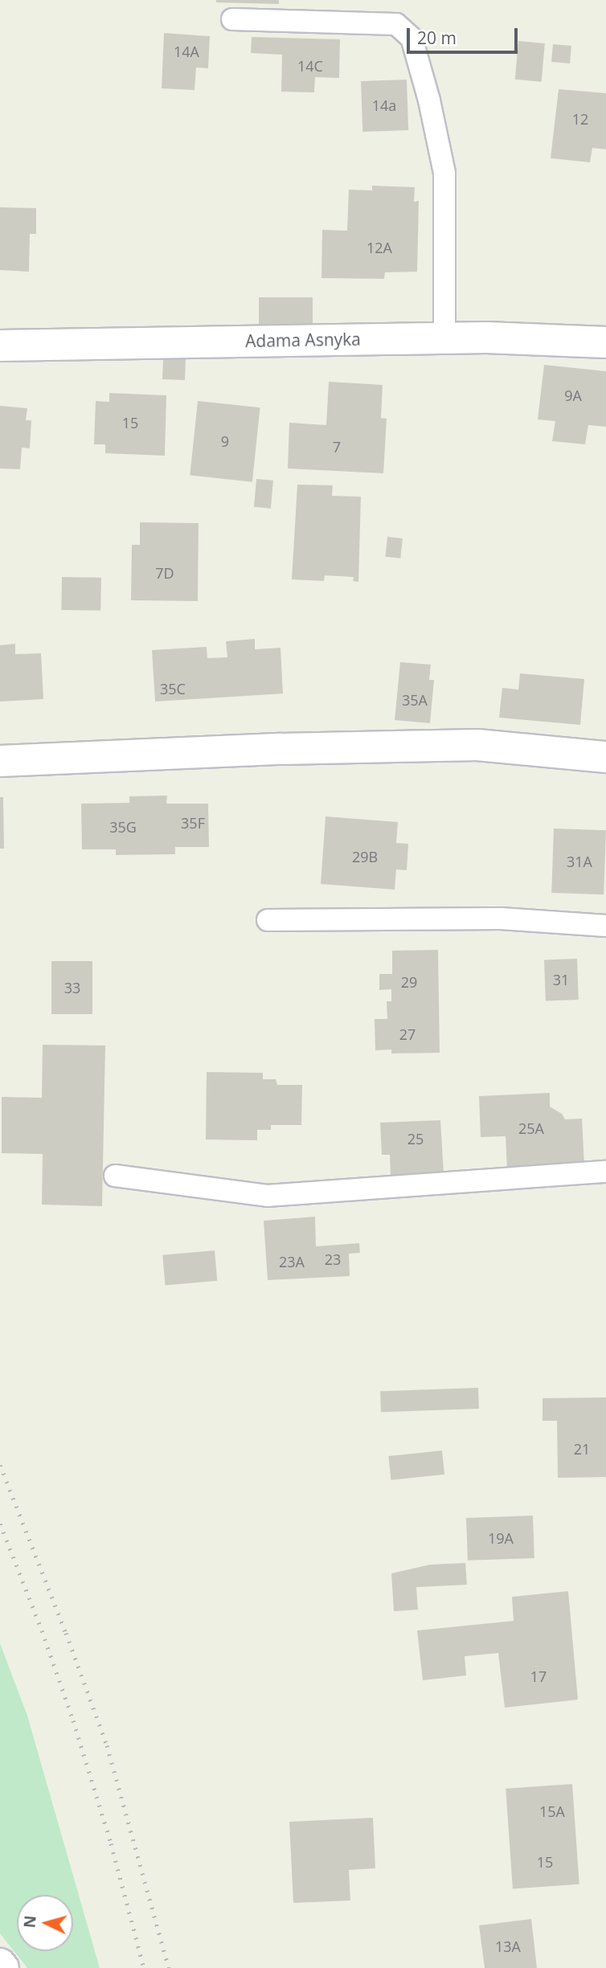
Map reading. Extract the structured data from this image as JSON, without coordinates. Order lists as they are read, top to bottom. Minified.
{"streets":{"street":["Adama Asnyka"]},"house_numbers":["14A","14C","14a","12","12A","9A","15","9","7","7D","35C","35A","35F","35G","29B","31A","31","29","33","27","25A","25","23","23A","21","19A","17","15A","15","13A"],"scale_bar":"20 m","north":"left"}
